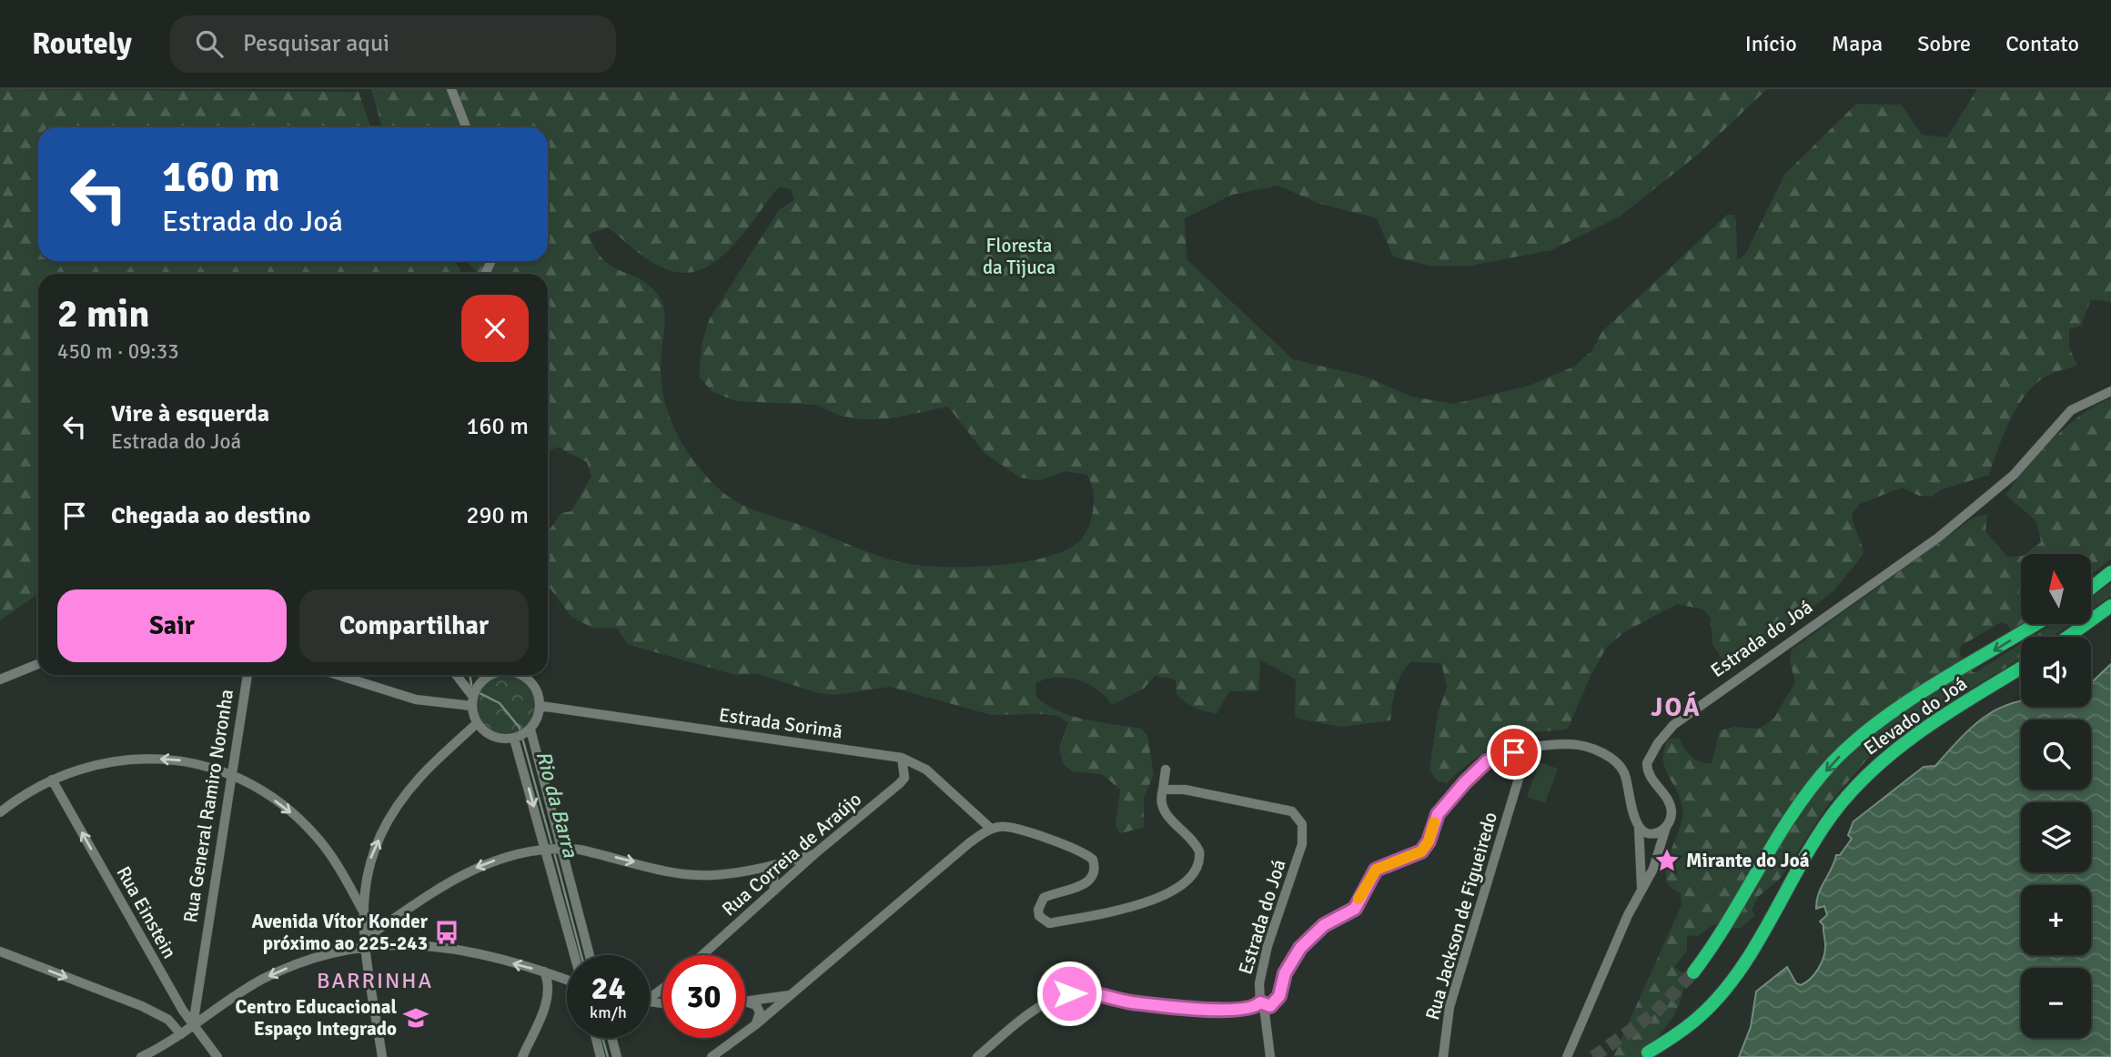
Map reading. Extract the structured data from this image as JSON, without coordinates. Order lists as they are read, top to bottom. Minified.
{"streets":{"highway":["Elevado do Joá"],"street":["Estrada do Joá","Estrada Sorimã","Rua General Ramiro Noronha","Rua Correia de Araújo","Rua Einstein","Rua Jackson de Figueiredo"]},"crossings":[["Estrada do Joá","Rua Jackson de Figueiredo"],["Estrada Sorimã","Rua Correia de Araújo"],["Rua General Ramiro Noronha","Rua Einstein"]],"one_way":["Rua Einstein"],"districts":["JOÁ","BARRINHA"],"water":["Rio da Barra"],"parks":["Floresta da Tijuca"],"places":{"place":["Mirante do Joá"],"bus stop":["Avenida Vítor Konder próximo ao 225-243"],"school or university":["Centro Educacional Espaço Integrado"]},"north":"top","page":{"header":"Routely","search":"Pesquisar aqui","nav":["Início","Mapa","Sobre","Contato"],"turn":["160 m","Estrada do Joá"],"heading":["2 min","450 m · 09:33"],"list":[{"name":"Vire à esquerda","note":"Estrada do Joá","value":"160 m"},{"name":"Chegada ao destino","value":"290 m"}],"map_buttons":["+","−"],"buttons":["Sair","Compartilhar"],"speed":"24 km/h","limit":"30"}}
